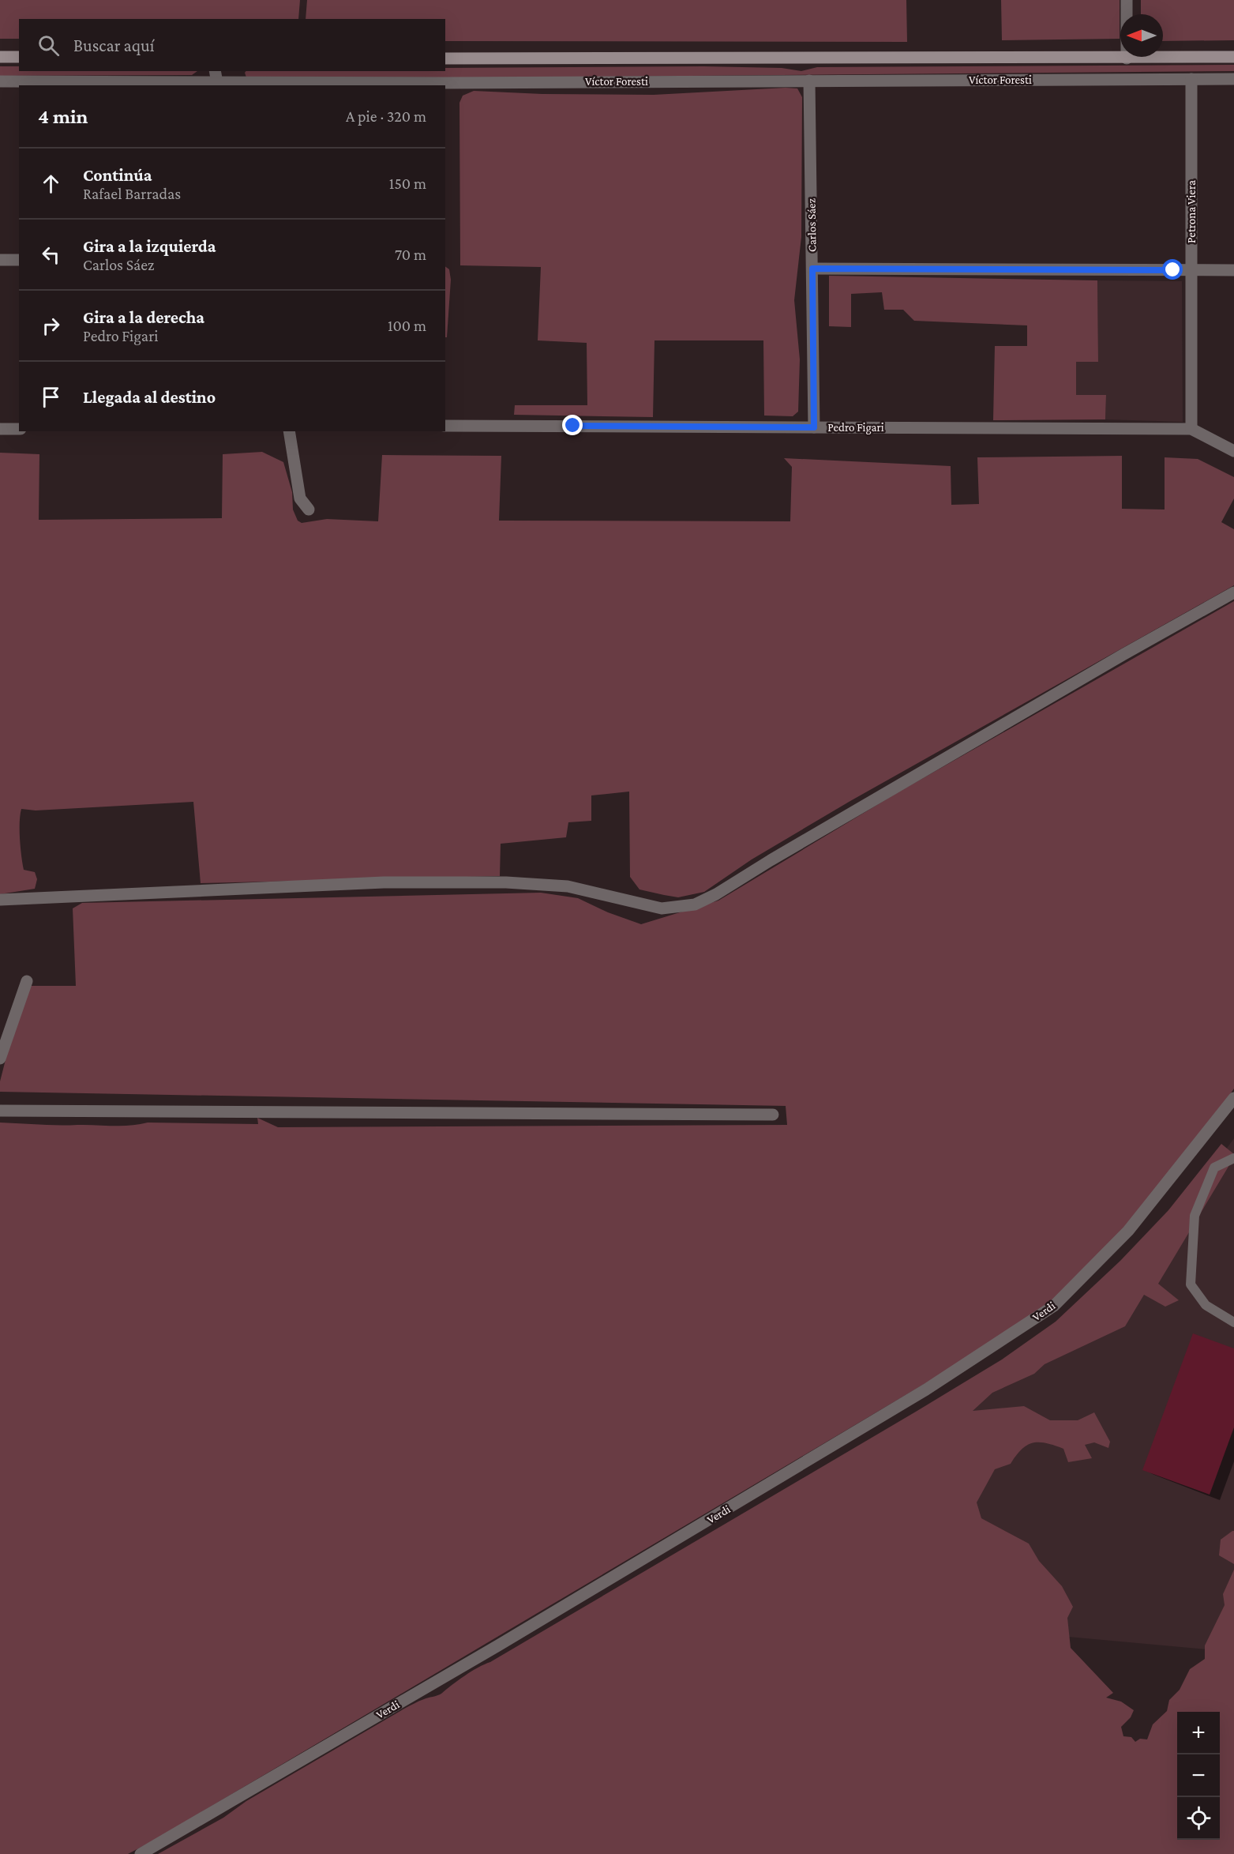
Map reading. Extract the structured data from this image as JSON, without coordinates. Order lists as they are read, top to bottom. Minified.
{"streets":{"street":["Víctor Foresti","Petrona Viera","Carlos Sáez","Pedro Figari","Verdi"]},"crossings":[["Víctor Foresti","Petrona Viera"],["Víctor Foresti","Carlos Sáez"],["Petrona Viera","Pedro Figari"],["Carlos Sáez","Pedro Figari"]],"north":"left","page":{"search":"Buscar aquí","heading":["4 min","A pie · 320 m"],"list":[["Continúa","Rafael Barradas","150 m"],["Gira a la izquierda","Carlos Sáez","70 m"],["Gira a la derecha","Pedro Figari","100 m"],"Llegada al destino"],"map_buttons":["+","−"]}}
